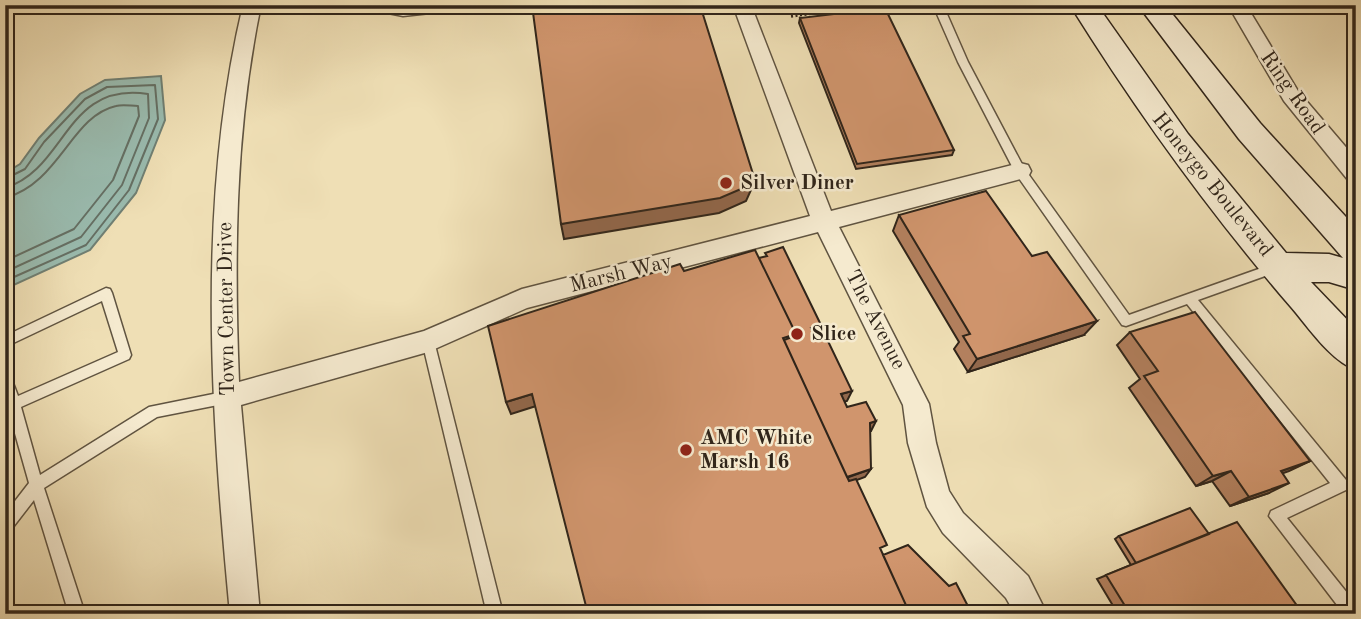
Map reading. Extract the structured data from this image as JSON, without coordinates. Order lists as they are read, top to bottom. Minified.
{"streets":{"main road":["Honeygo Boulevard"],"street":["Ring Road","Marsh Way","Town Center Drive","The Avenue"]},"crossings":[["Marsh Way","Town Center Drive"],["Marsh Way","The Avenue"]],"places":["Silver Diner","Slice","AMC White Marsh 16"]}
